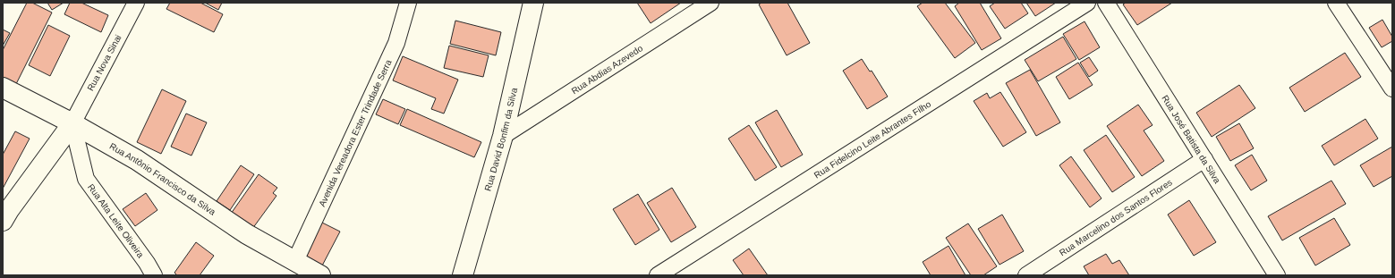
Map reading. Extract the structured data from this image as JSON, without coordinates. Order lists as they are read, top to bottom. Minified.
{"streets":{"street":["Rua Nova Sinai","Rua Abdias Azevedo","Avenida Vereadora Ester Trindade Serra","Rua José Batista da Silva","Rua David Bonfim da Silva","Rua Fidelcino Leite Abrantes Filho","Rua Antônio Francisco da Silva","Rua Marcelino dos Santos Flores","Rua Alta Leite Oliveira"]},"crossings":[["Rua Nova Sinai","Rua Antônio Francisco da Silva"],["Rua Nova Sinai","Rua Alta Leite Oliveira"],["Rua Abdias Azevedo","Rua David Bonfim da Silva"],["Avenida Vereadora Ester Trindade Serra","Rua Antônio Francisco da Silva"],["Rua José Batista da Silva","Rua Marcelino dos Santos Flores"],["Rua Antônio Francisco da Silva","Rua Alta Leite Oliveira"]]}
